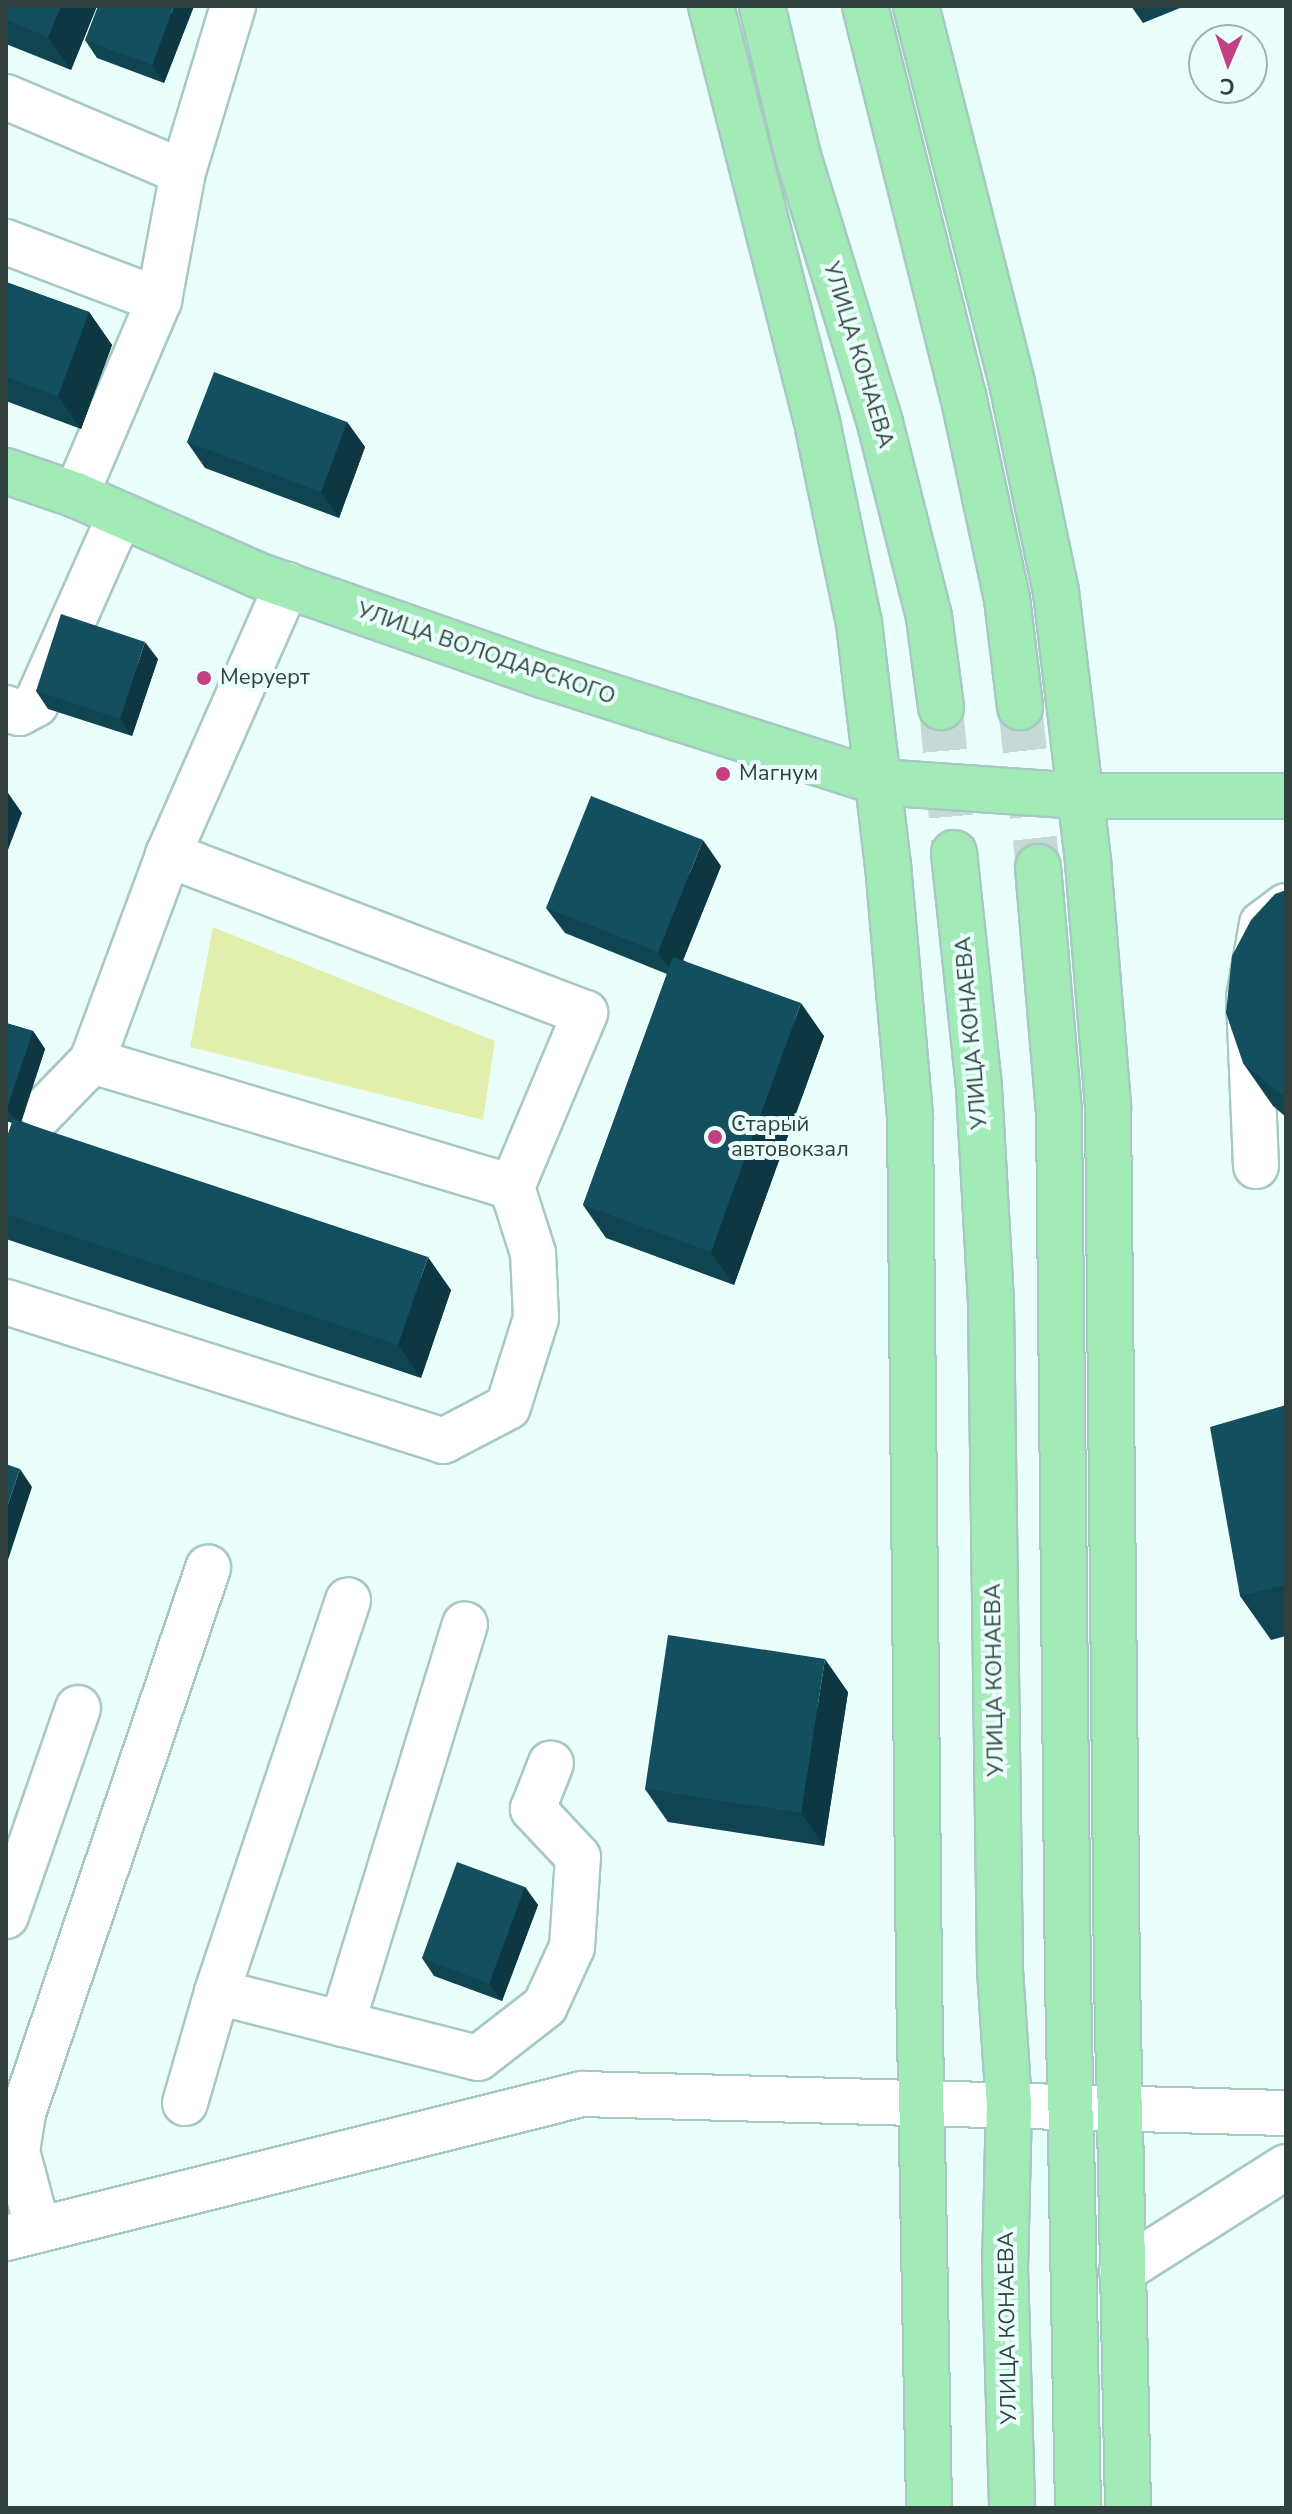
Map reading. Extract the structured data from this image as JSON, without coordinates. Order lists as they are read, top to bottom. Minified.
{"streets":{"main road":["УЛИЦА КОНАЕВА","УЛИЦА ВОЛОДАРСКОГО"]},"places":["Меруерт","Магнум","Старый автовокзал"],"north":"bottom"}
